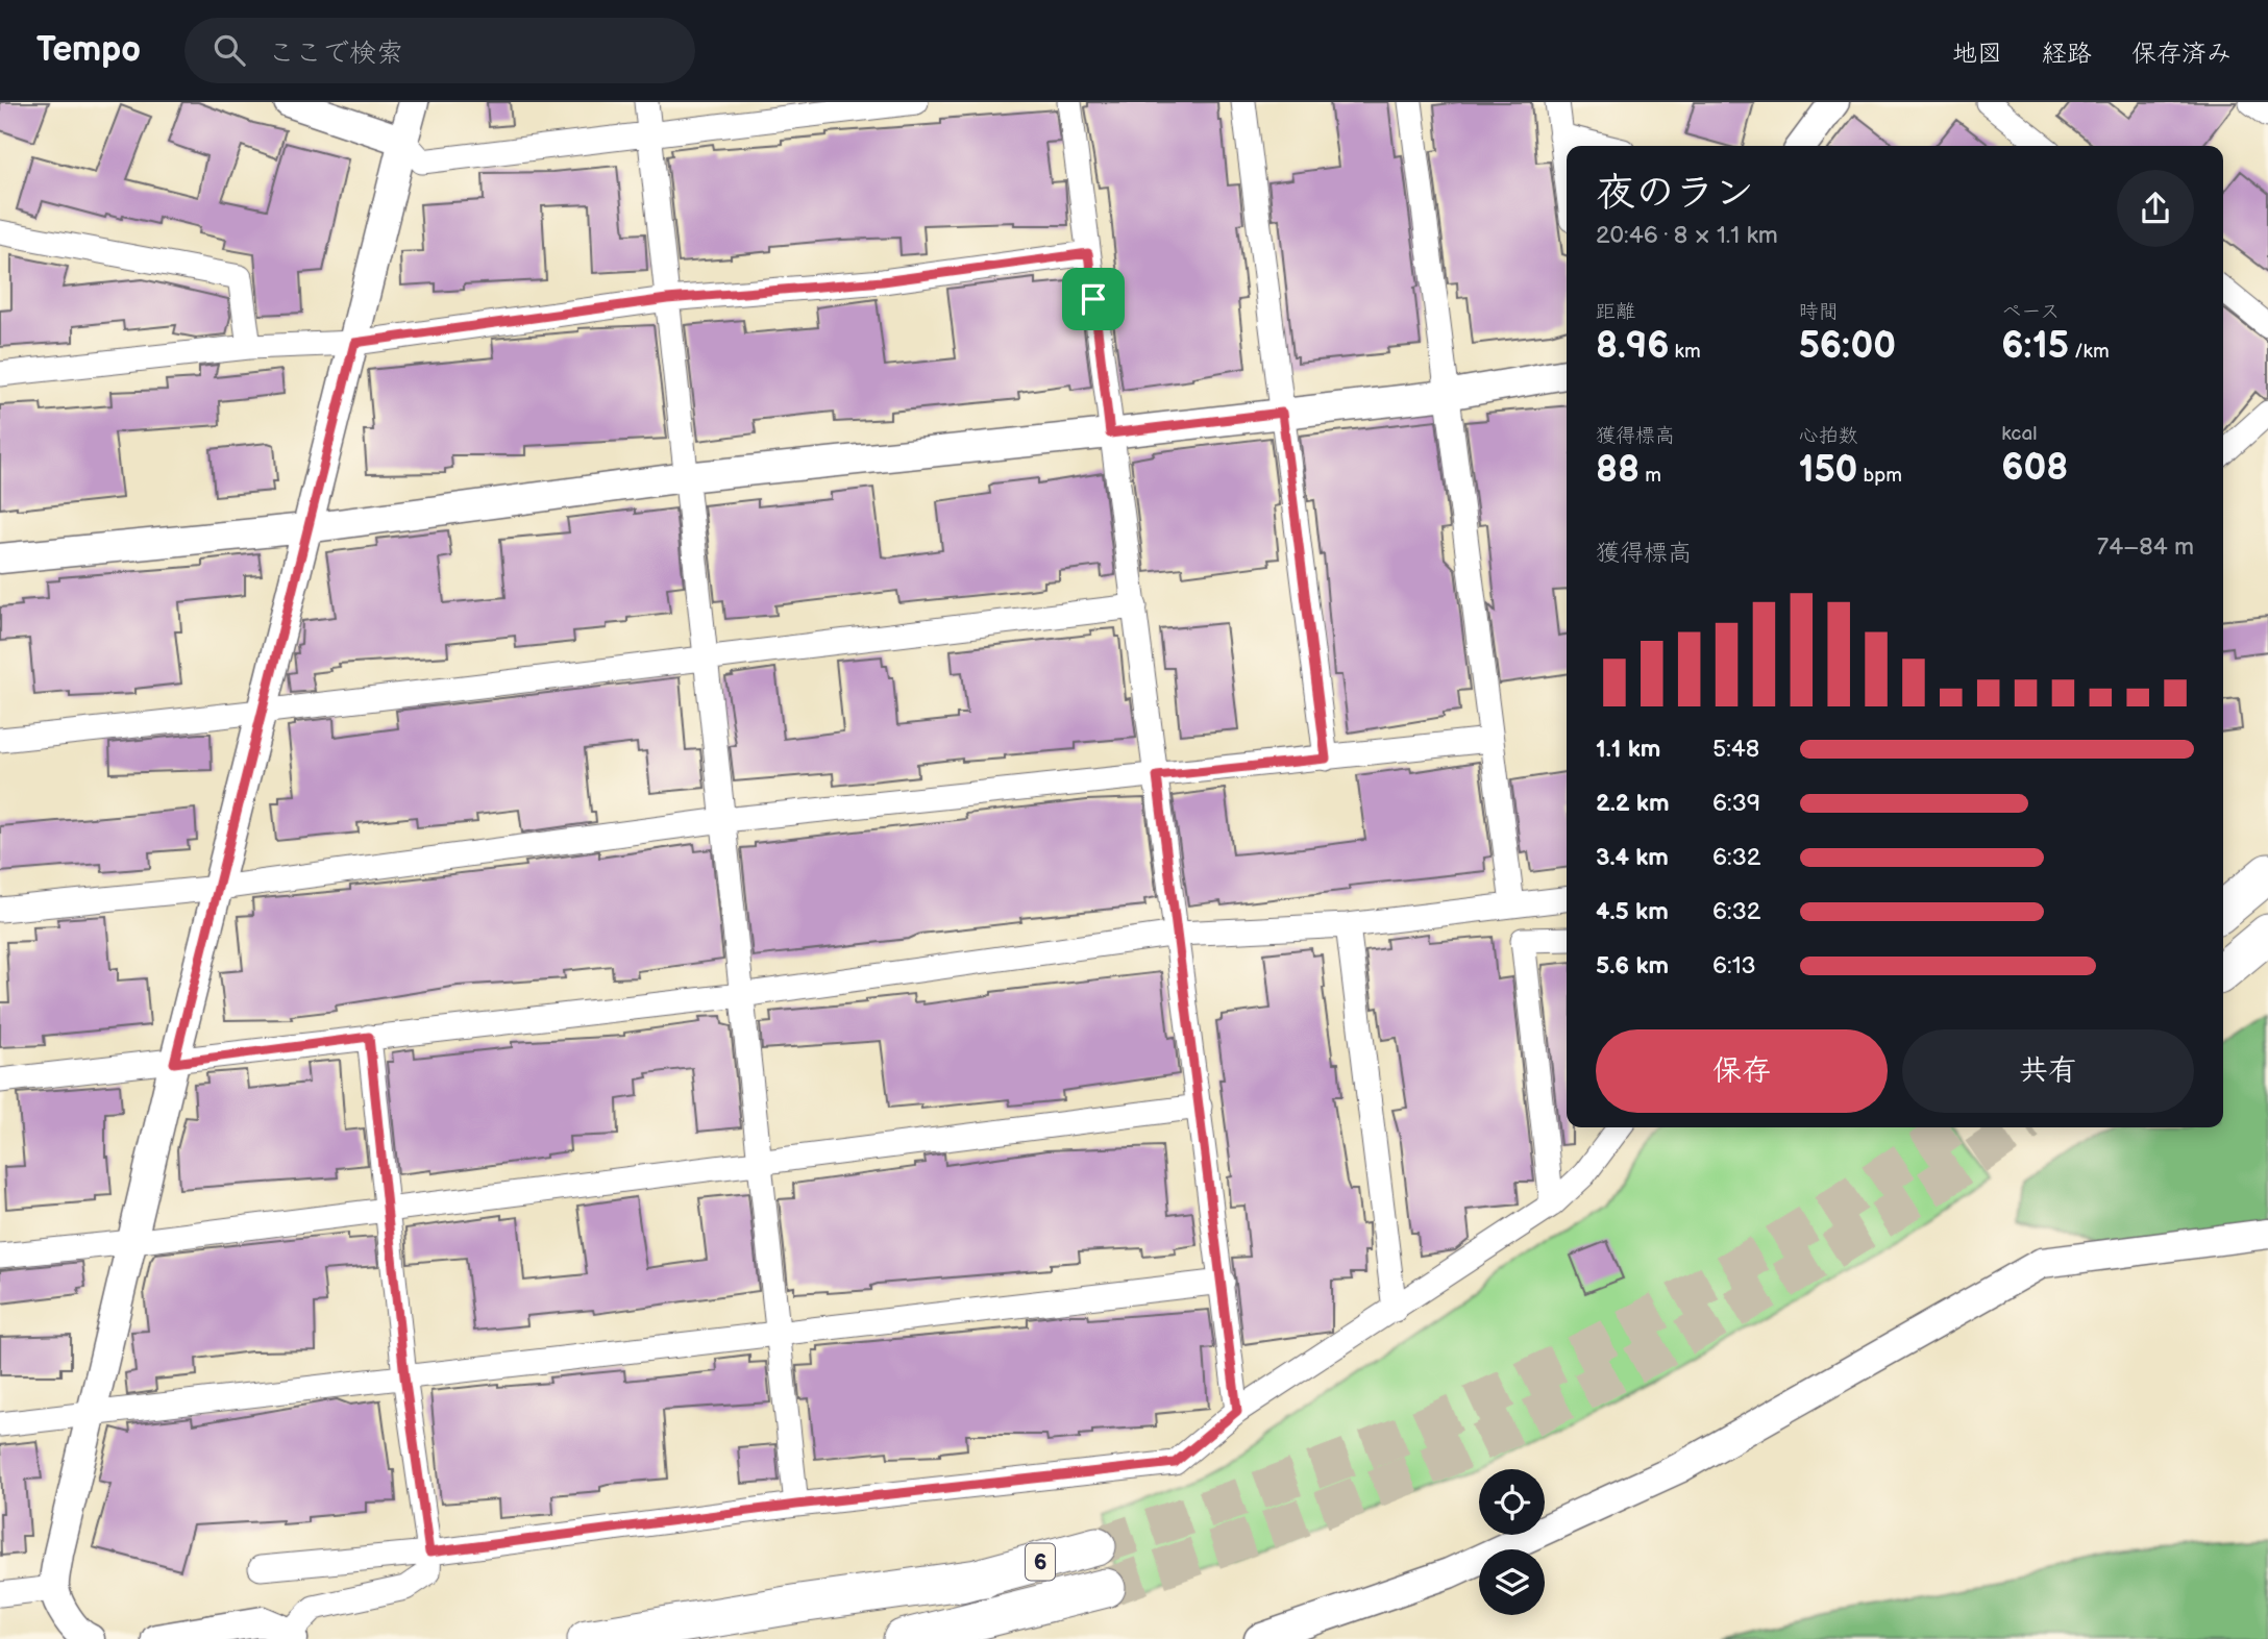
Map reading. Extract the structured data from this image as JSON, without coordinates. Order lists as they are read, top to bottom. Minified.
{"streets":{"highway":["6"]},"page":{"header":"Tempo","search":"ここで検索","nav":["地図","経路","保存済み"],"heading":["夜のラン","20:46 · 8 × 1.1 km"],"stats":[["距離","8.96 km"],["時間","56:00"],["ペース","6:15 /km"],["獲得標高","88 m"],["心拍数","150 bpm"],["kcal","608"]],"chart":["獲得標高","74–84 m"],"list":[{"name":"1.1 km","note":"5:48"},{"name":"2.2 km","note":"6:39"},{"name":"3.4 km","note":"6:32"},{"name":"4.5 km","note":"6:32"},{"name":"5.6 km","note":"6:13"}],"buttons":["保存","共有"]}}
